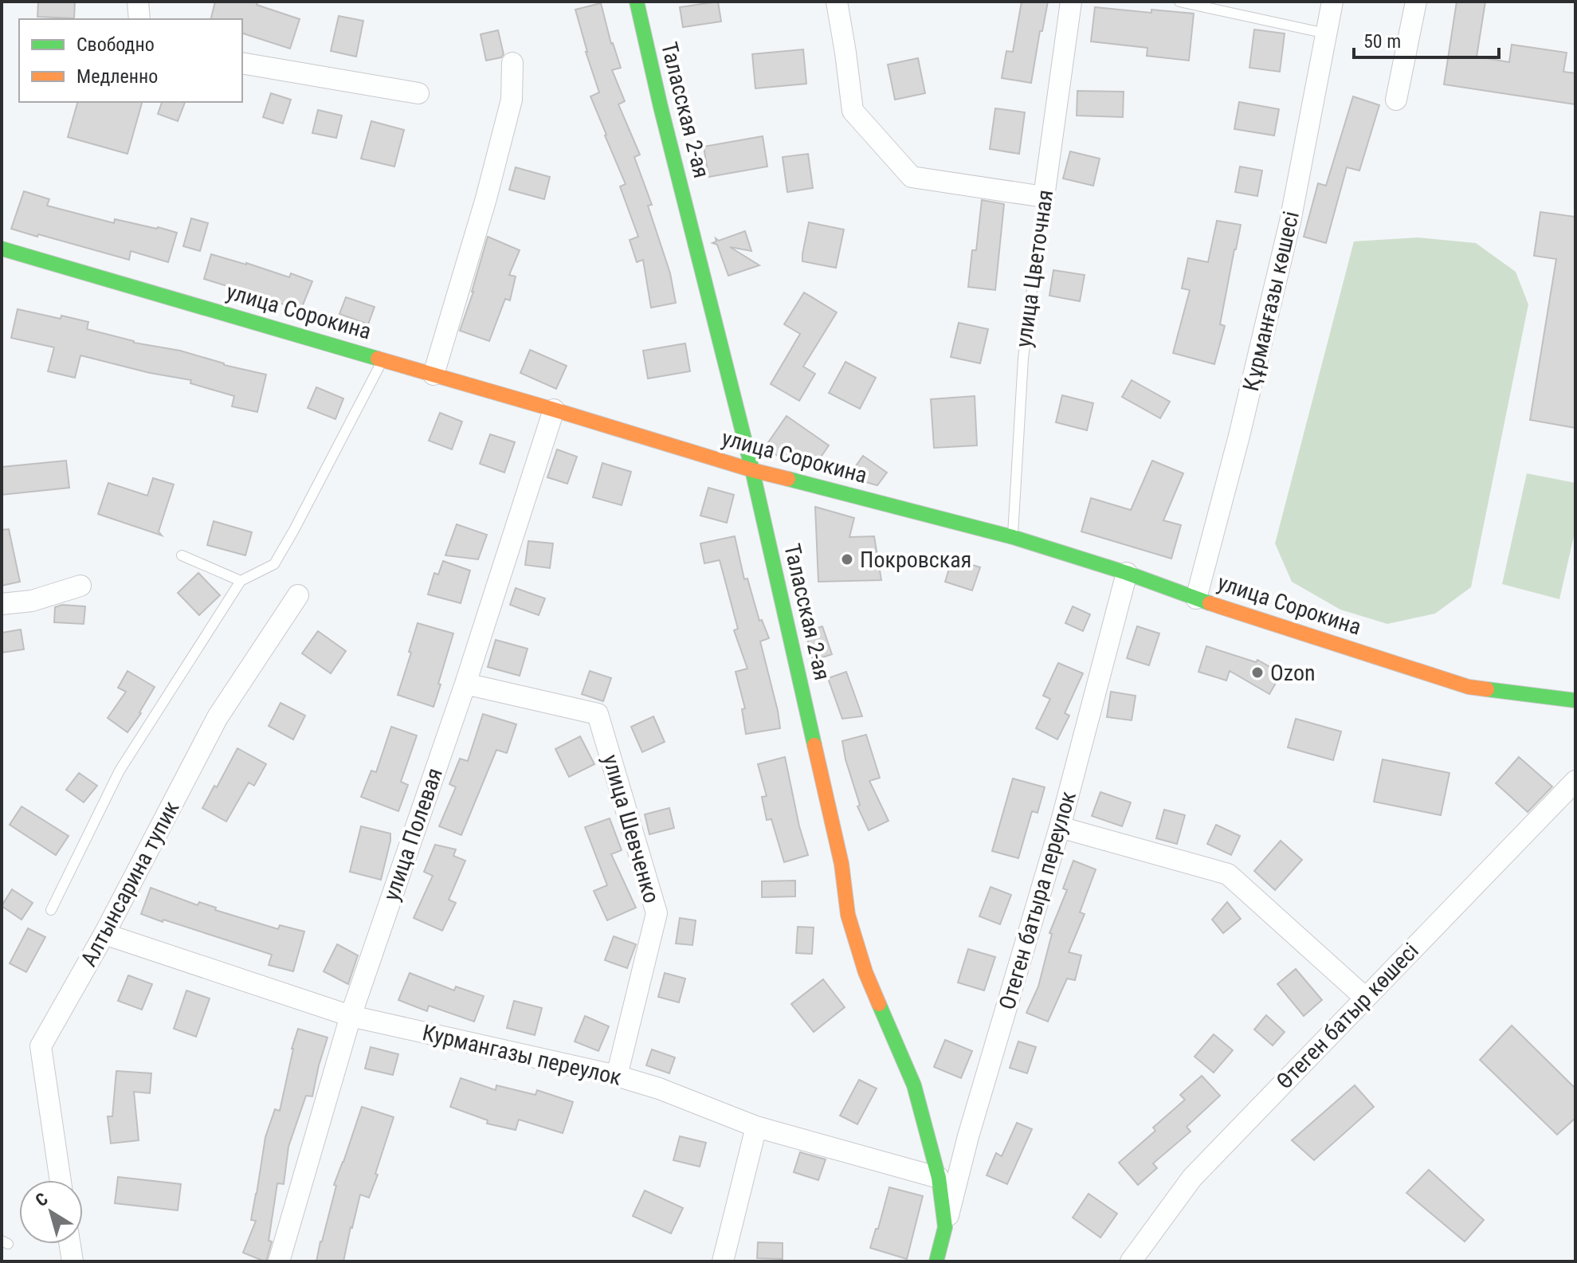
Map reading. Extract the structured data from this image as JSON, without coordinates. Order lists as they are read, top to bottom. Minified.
{"streets":{"street":["Таласская 2-ая","улица Цветочная","Құрманғазы көшесі","улица Сорокина","улица Шевченко","улица Полевая","Алтынсарина тупик","Отеген батыра переулок","Өтеген батыр көшесі","Курмангазы переулок"]},"crossings":[["Таласская 2-ая","улица Сорокина"],["Таласская 2-ая","Отеген батыра переулок"],["Таласская 2-ая","Курмангазы переулок"],["улица Цветочная","улица Сорокина"],["Құрманғазы көшесі","улица Сорокина"],["улица Сорокина","улица Полевая"],["улица Сорокина","Отеген батыра переулок"],["улица Шевченко","улица Полевая"],["улица Шевченко","Курмангазы переулок"],["улица Полевая","Курмангазы переулок"],["Алтынсарина тупик","Курмангазы переулок"]],"places":["Покровская","Ozon"],"legend":["Свободно","Медленно"],"scale_bar":"50 m","north":"top left"}
